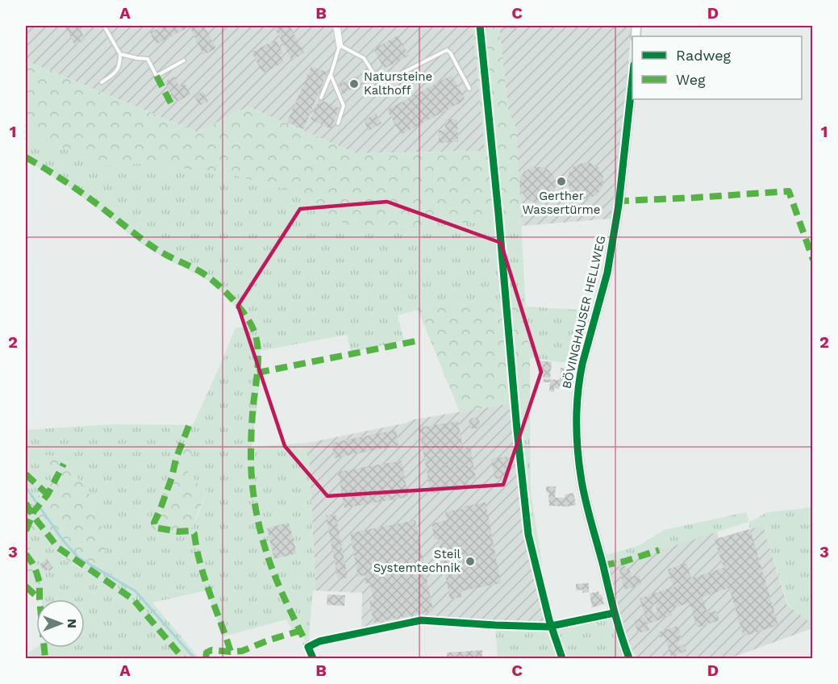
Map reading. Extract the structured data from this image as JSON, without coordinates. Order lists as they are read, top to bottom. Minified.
{"streets":{"street":["BÖVINGHAUSER HELLWEG"]},"places":["Natursteine Kalthoff","Gerther Wassertürme","Steil Systemtechnik"],"legend":["Radweg","Weg"],"north":"right","grid":{"columns":["A","B","C","D"],"rows":["1","2","3"]}}
